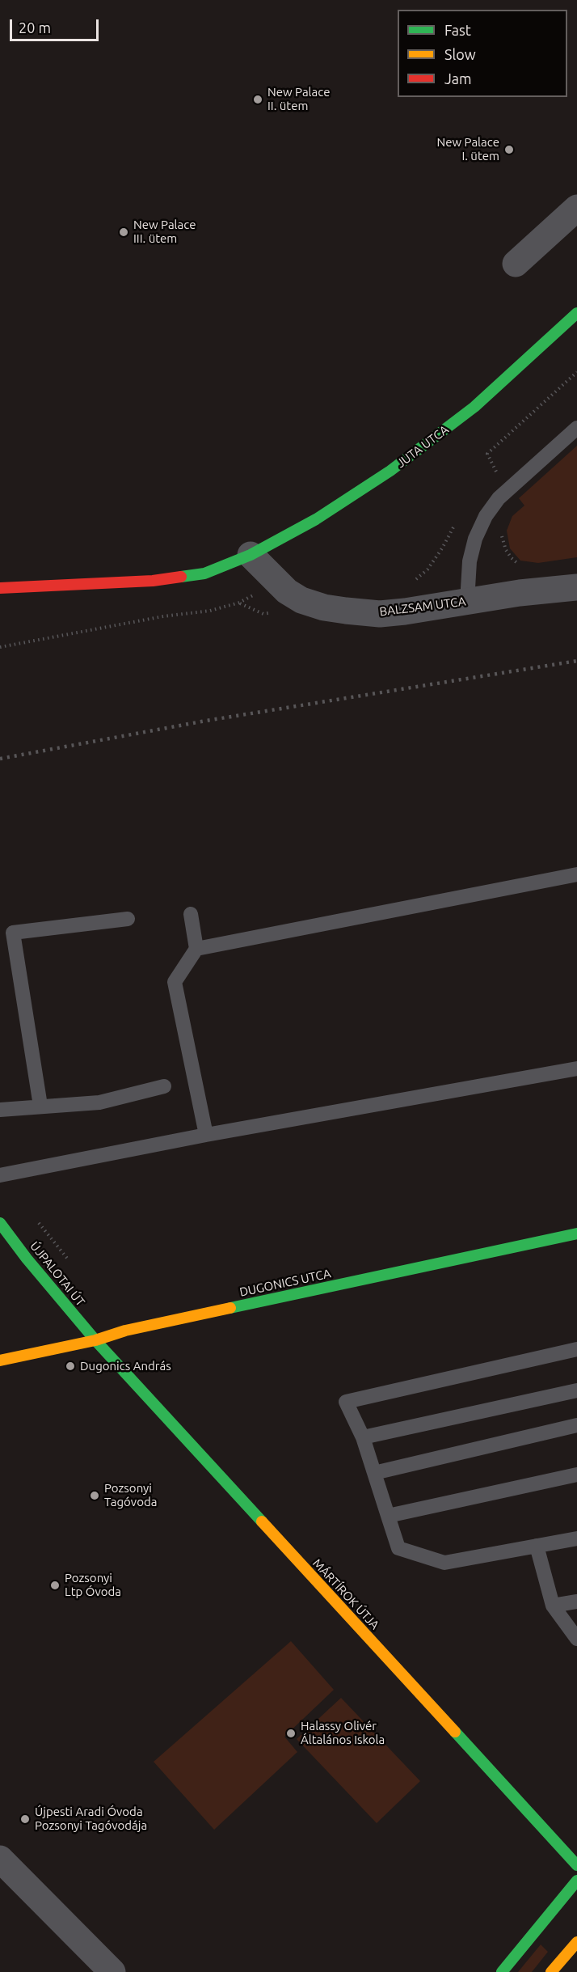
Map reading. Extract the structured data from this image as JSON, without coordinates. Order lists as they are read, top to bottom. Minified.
{"streets":{"street":["JUTA UTCA","BALZSAM UTCA","ÚJPALOTAI ÚT","DUGONICS UTCA","MÁRTÍROK ÚTJA"]},"crossings":[["JUTA UTCA","BALZSAM UTCA"],["ÚJPALOTAI ÚT","DUGONICS UTCA"],["ÚJPALOTAI ÚT","MÁRTÍROK ÚTJA"],["DUGONICS UTCA","MÁRTÍROK ÚTJA"]],"places":["New Palace II. ütem","New Palace I. ütem","New Palace III. ütem","Dugonics András","Pozsonyi Tagóvoda","Pozsonyi Ltp Óvoda","Halassy Olivér Általános Iskola","Újpesti Aradi Óvoda Pozsonyi Tagóvodája"],"legend":["Fast","Slow","Jam"],"scale_bar":"20 m"}
